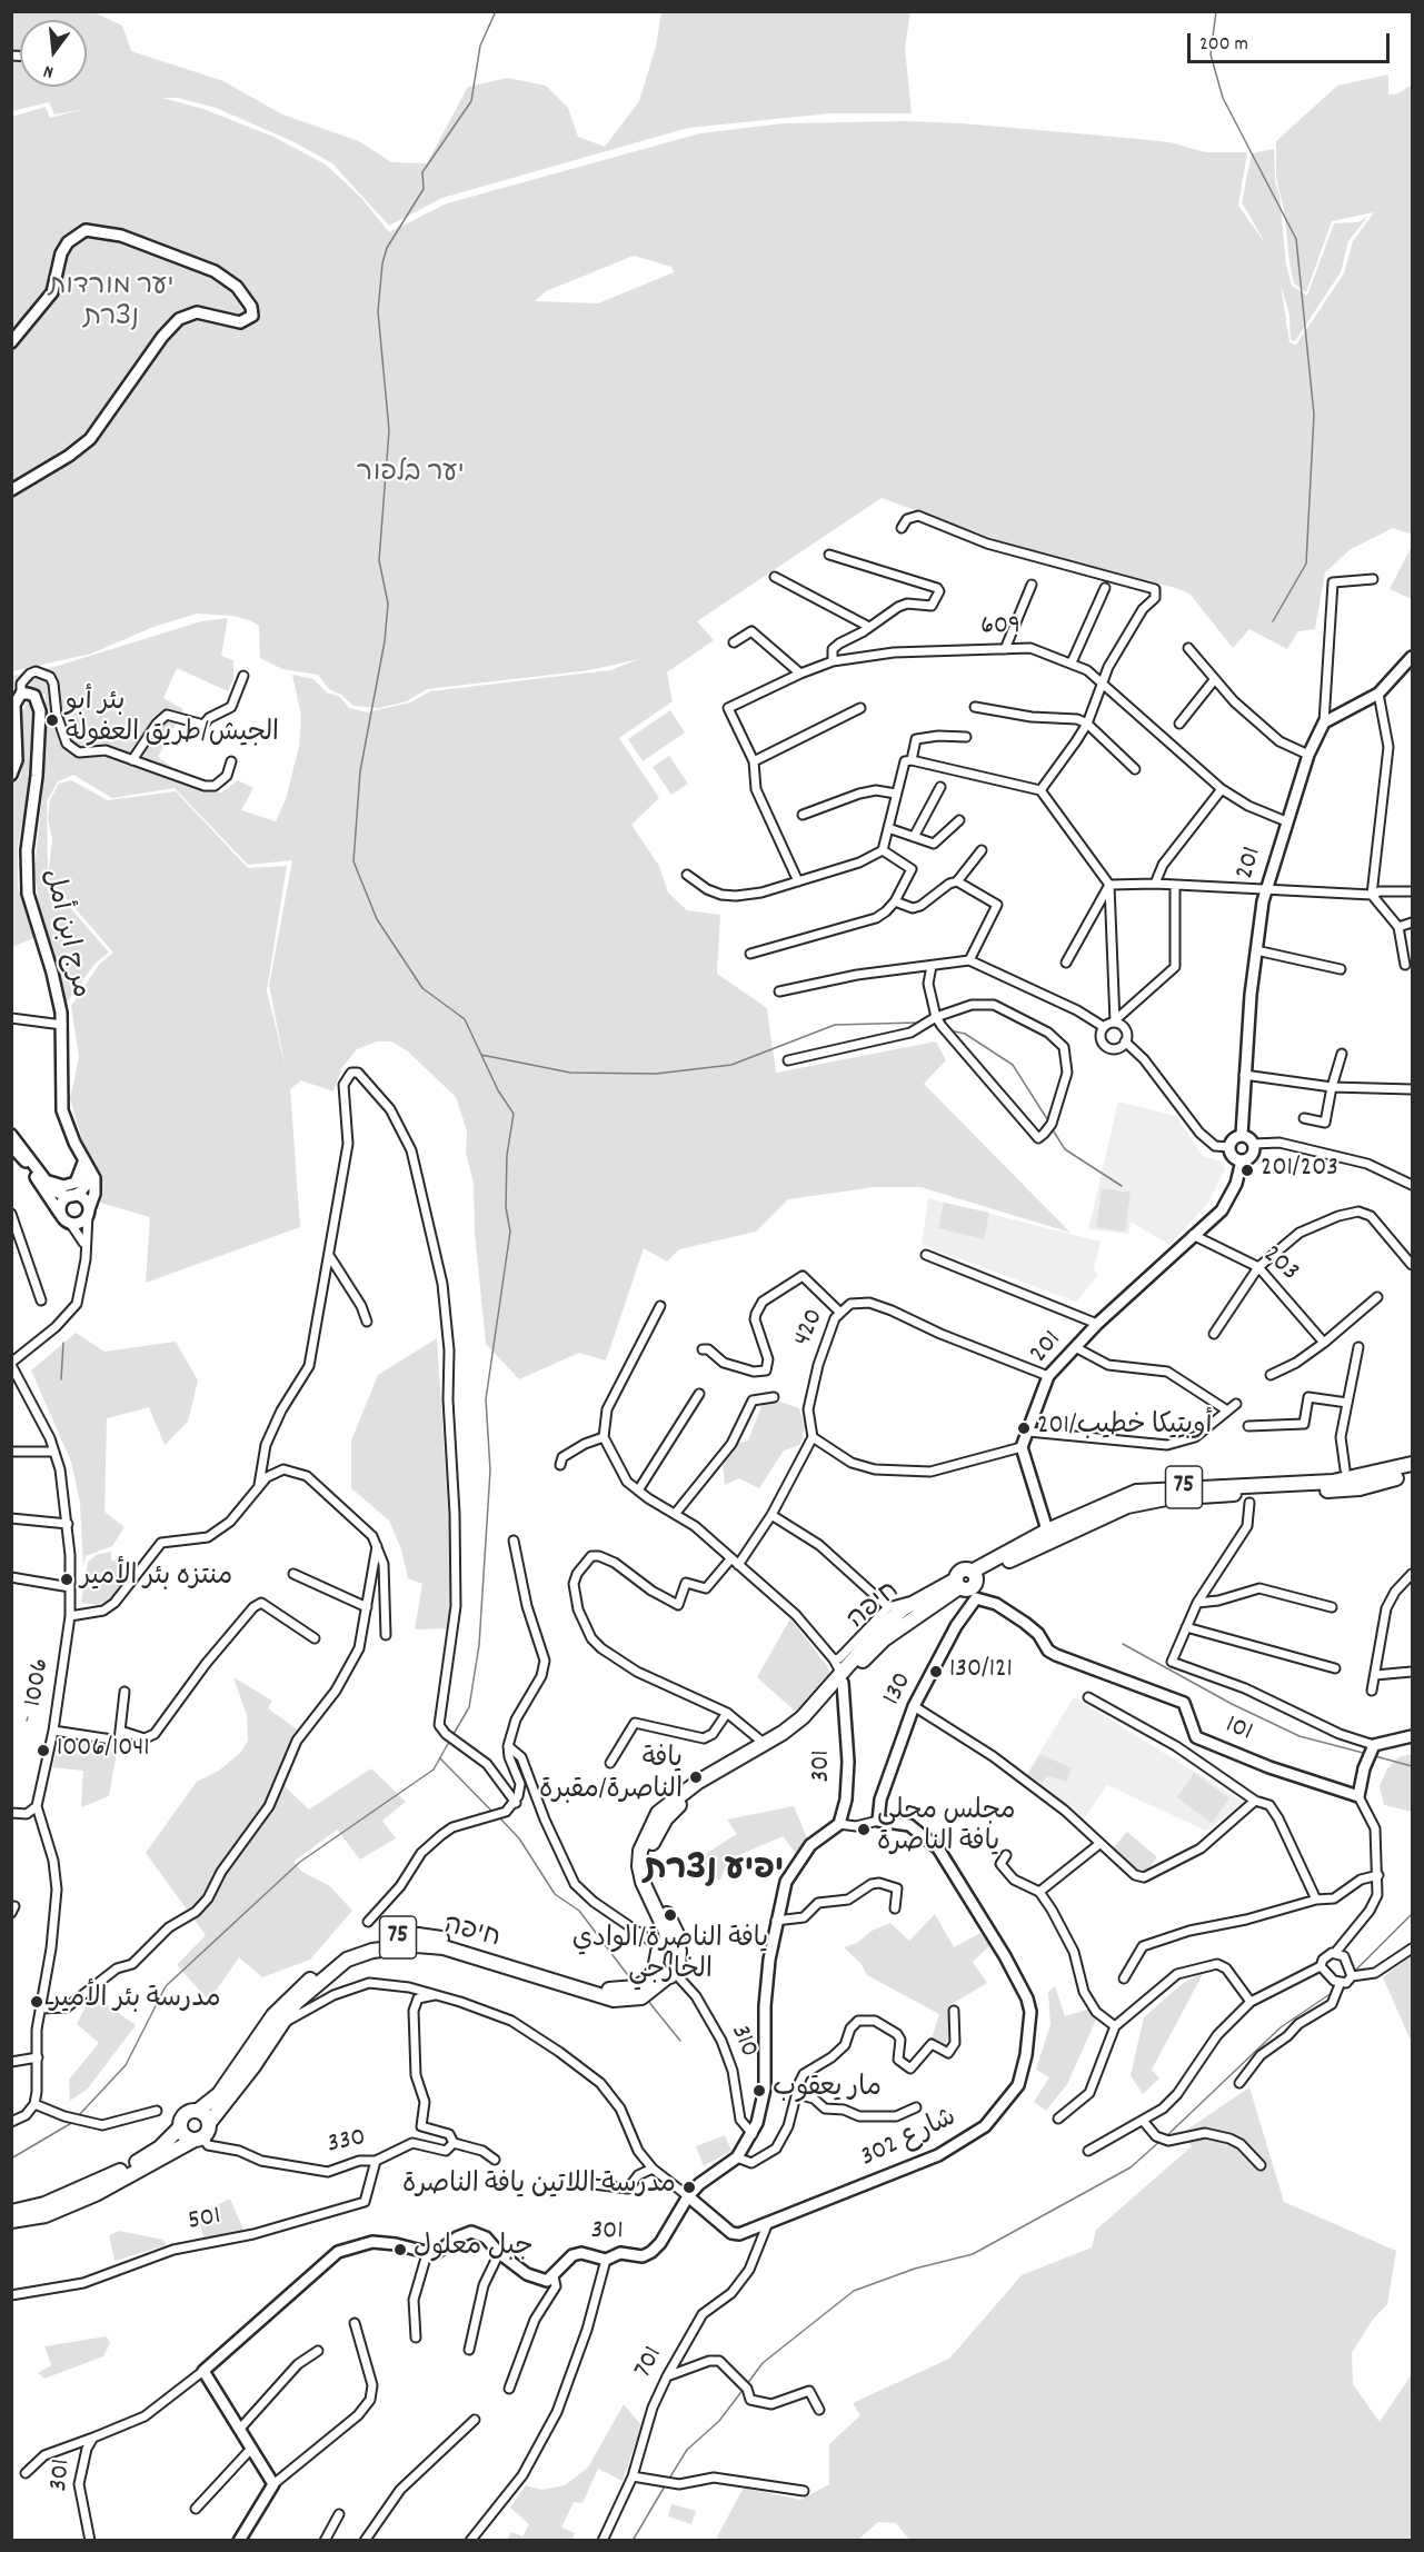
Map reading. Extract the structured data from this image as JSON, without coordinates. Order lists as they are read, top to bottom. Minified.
{"streets":{"highway":["75","חיפה"],"street":["609","201","مرج ابن أمل","203","420","1006","130","101","301","310","شارع 302","330","501","701"]},"crossings":[["609","201"],["201","203"],["201","420"],["75","חיפה"],["75","130"],["75","101"],["75","310"],["75","330"],["חיפה","130"],["חיפה","101"],["חיפה","301"],["חיפה","310"],["חיפה","330"],["130","101"],["130","شارع 302"],["301","310"],["301","شارع 302"],["شارع 302","701"],["330","501"]],"districts":["יפיע נצרת"],"parks":["יער מורדות נצרת","יער בלפור"],"places":["بئر أبو الجيش/طريق العفولة","201/203","أوبتيكا خطيب/201","منتزه بئر الأمير","130/121","1006/1041","يافة الناصرة/مقبرة","مجلس محلي يافة الناصرة","يافة الناصرة/الوادي الخارجي","مدرسة بئر الأمير","مار يعقوب","مدرسة اللاتين يافة الناصرة","جبل معلول"],"scale_bar":"200 m","north":"bottom"}
